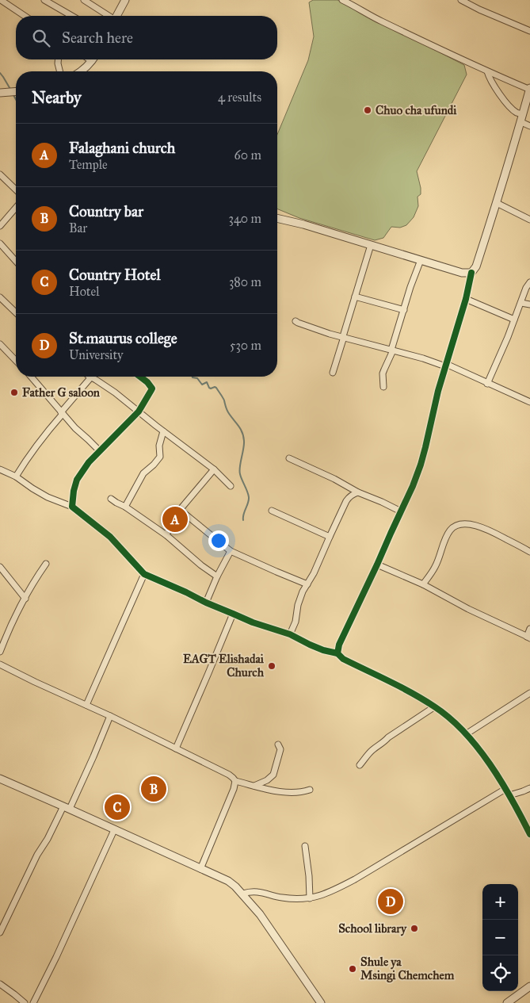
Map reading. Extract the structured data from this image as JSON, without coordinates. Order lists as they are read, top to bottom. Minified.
{"places":["Chuo cha ufundi","Father G saloon","EAGT Elishadai Church","School library","Shule ya Msingi Chemchem"],"page":{"search":"Search here","heading":["Nearby","4 results"],"list":[{"mark":"A","name":"Falaghani church","note":"Temple","value":"60 m"},{"mark":"B","name":"Country bar","note":"Bar","value":"340 m"},{"mark":"C","name":"Country Hotel","note":"Hotel","value":"380 m"},{"mark":"D","name":"St.maurus college","note":"University","value":"530 m"}],"pins":["A","B","C","D"],"map_buttons":["+","−"]}}
